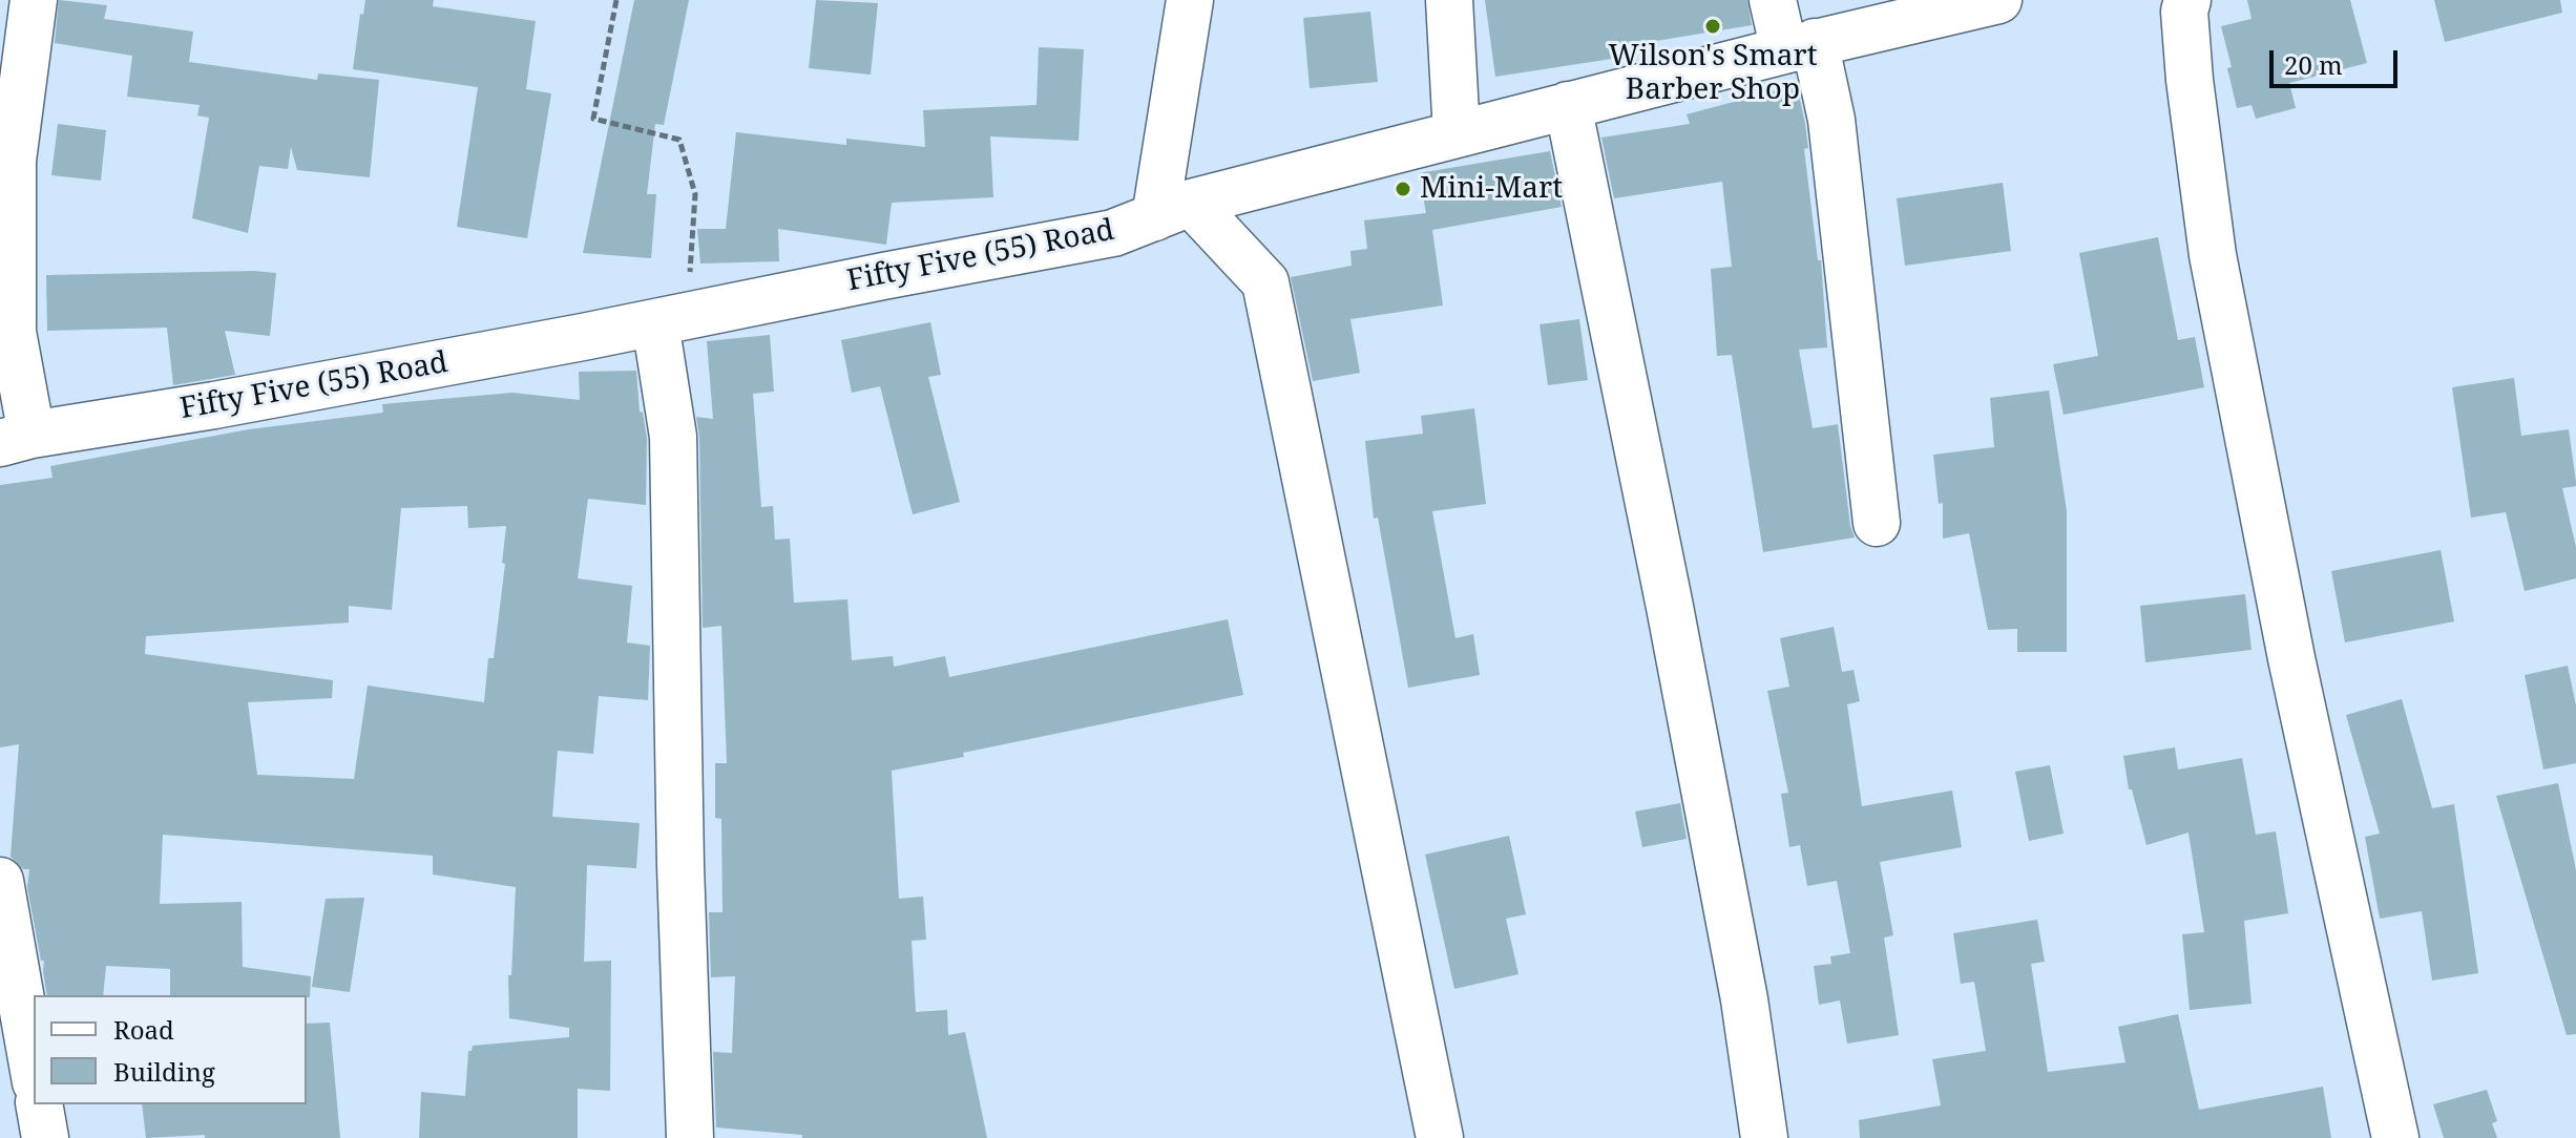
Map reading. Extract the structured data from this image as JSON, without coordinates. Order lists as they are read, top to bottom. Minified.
{"streets":{"street":["Fifty Five (55) Road"]},"places":["Wilson's Smart Barber Shop","Mini-Mart"],"legend":["Road","Building"],"scale_bar":"20 m"}
